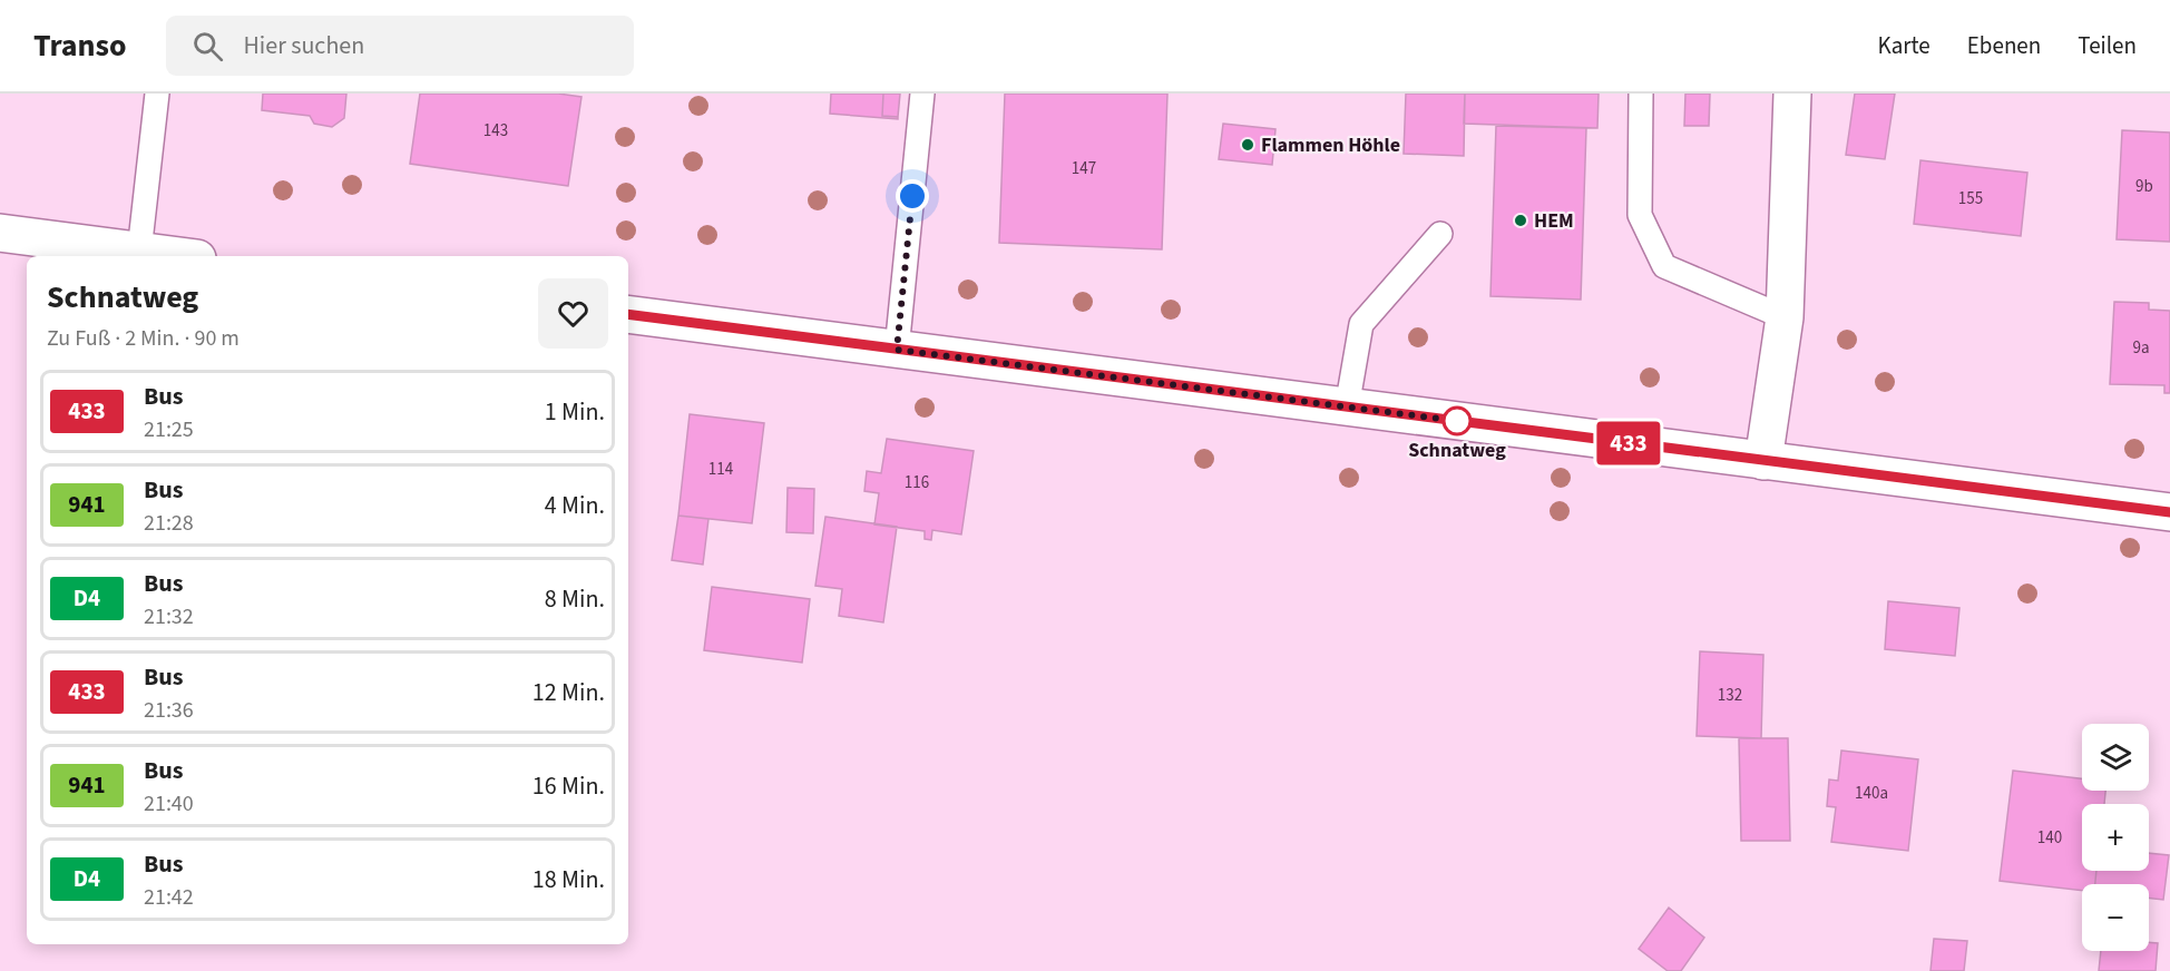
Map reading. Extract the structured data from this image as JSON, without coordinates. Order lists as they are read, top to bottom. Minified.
{"places":["Flammen Höhle","HEM","Schnatweg"],"lines":["bus line 433"],"house_numbers":["143","147","9b","155","9a","114","116","132","140a","140"],"page":{"header":"Transo","search":"Hier suchen","nav":["Karte","Ebenen","Teilen"],"on_map":"433","heading":["Schnatweg","Zu Fuß · 2 Min. · 90 m"],"list":[{"mark":"433","name":"Bus","note":"21:25","value":"1 Min."},{"mark":"941","name":"Bus","note":"21:28","value":"4 Min."},{"mark":"D4","name":"Bus","note":"21:32","value":"8 Min."},{"mark":"433","name":"Bus","note":"21:36","value":"12 Min."},{"mark":"941","name":"Bus","note":"21:40","value":"16 Min."},{"mark":"D4","name":"Bus","note":"21:42","value":"18 Min."}],"map_buttons":["+","−"]}}
